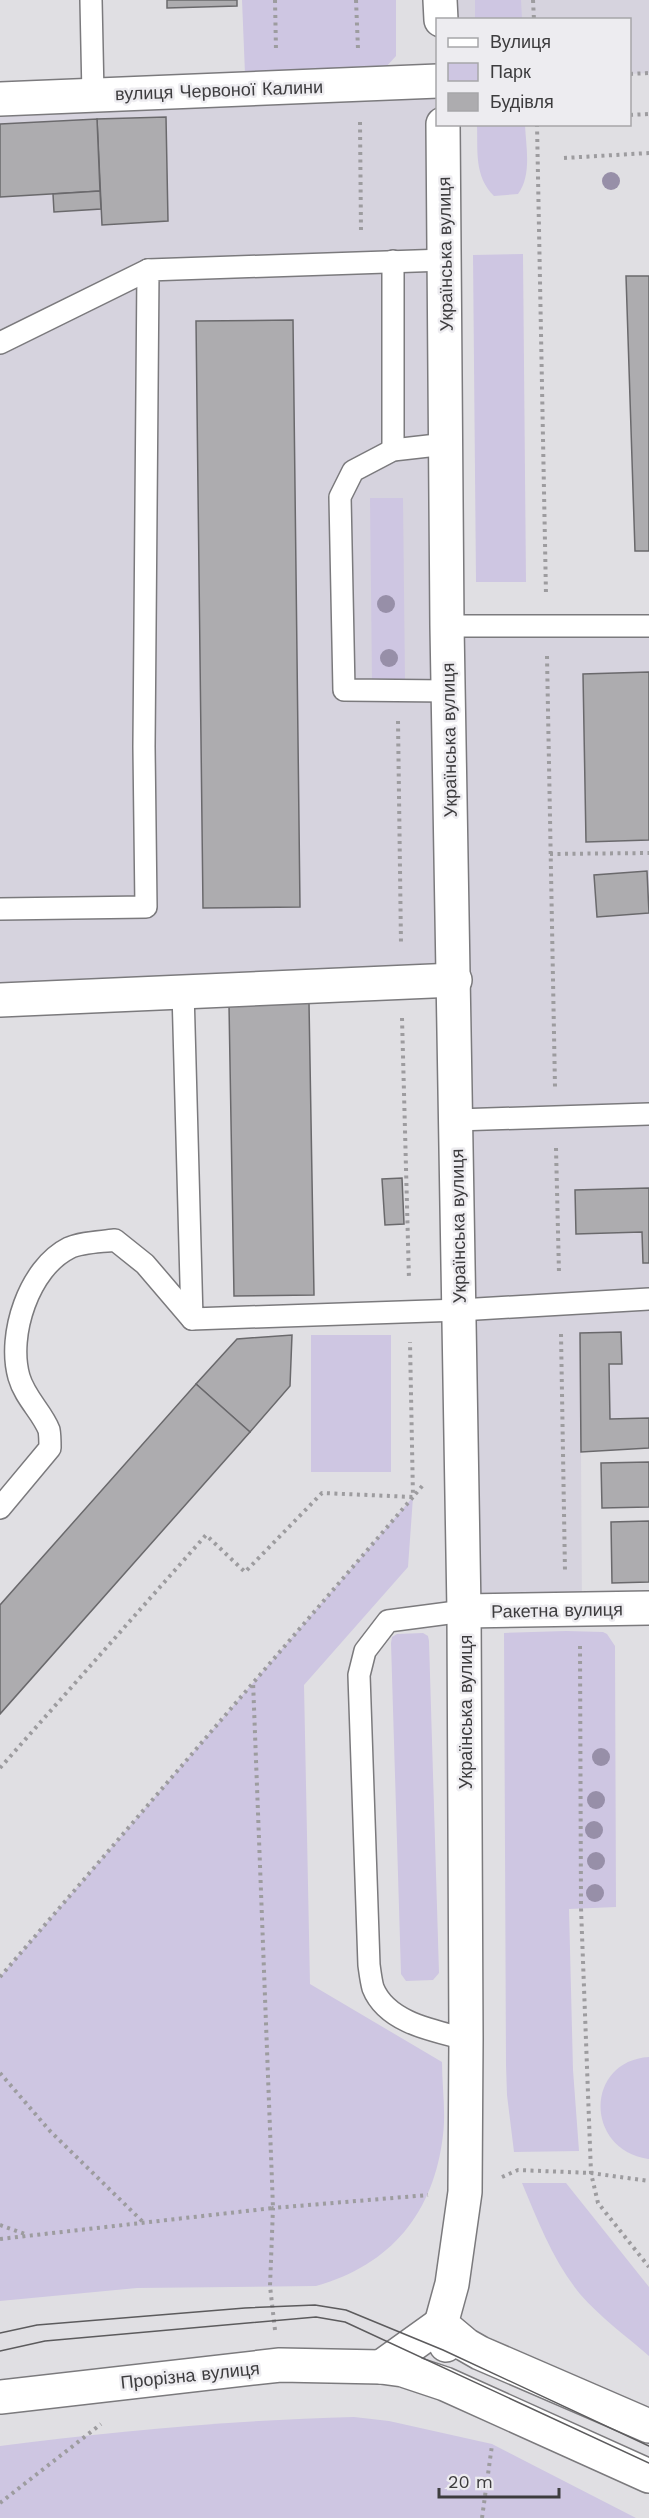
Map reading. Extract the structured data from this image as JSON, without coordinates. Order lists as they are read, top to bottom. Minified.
{"streets":{"main road":["вулиця Червоної Калини","Українська вулиця","Ракетна вулиця","Прорізна вулиця"]},"crossings":[["Українська вулиця","Ракетна вулиця"]],"legend":["Вулиця","Парк","Будівля"],"scale_bar":"20 m"}
